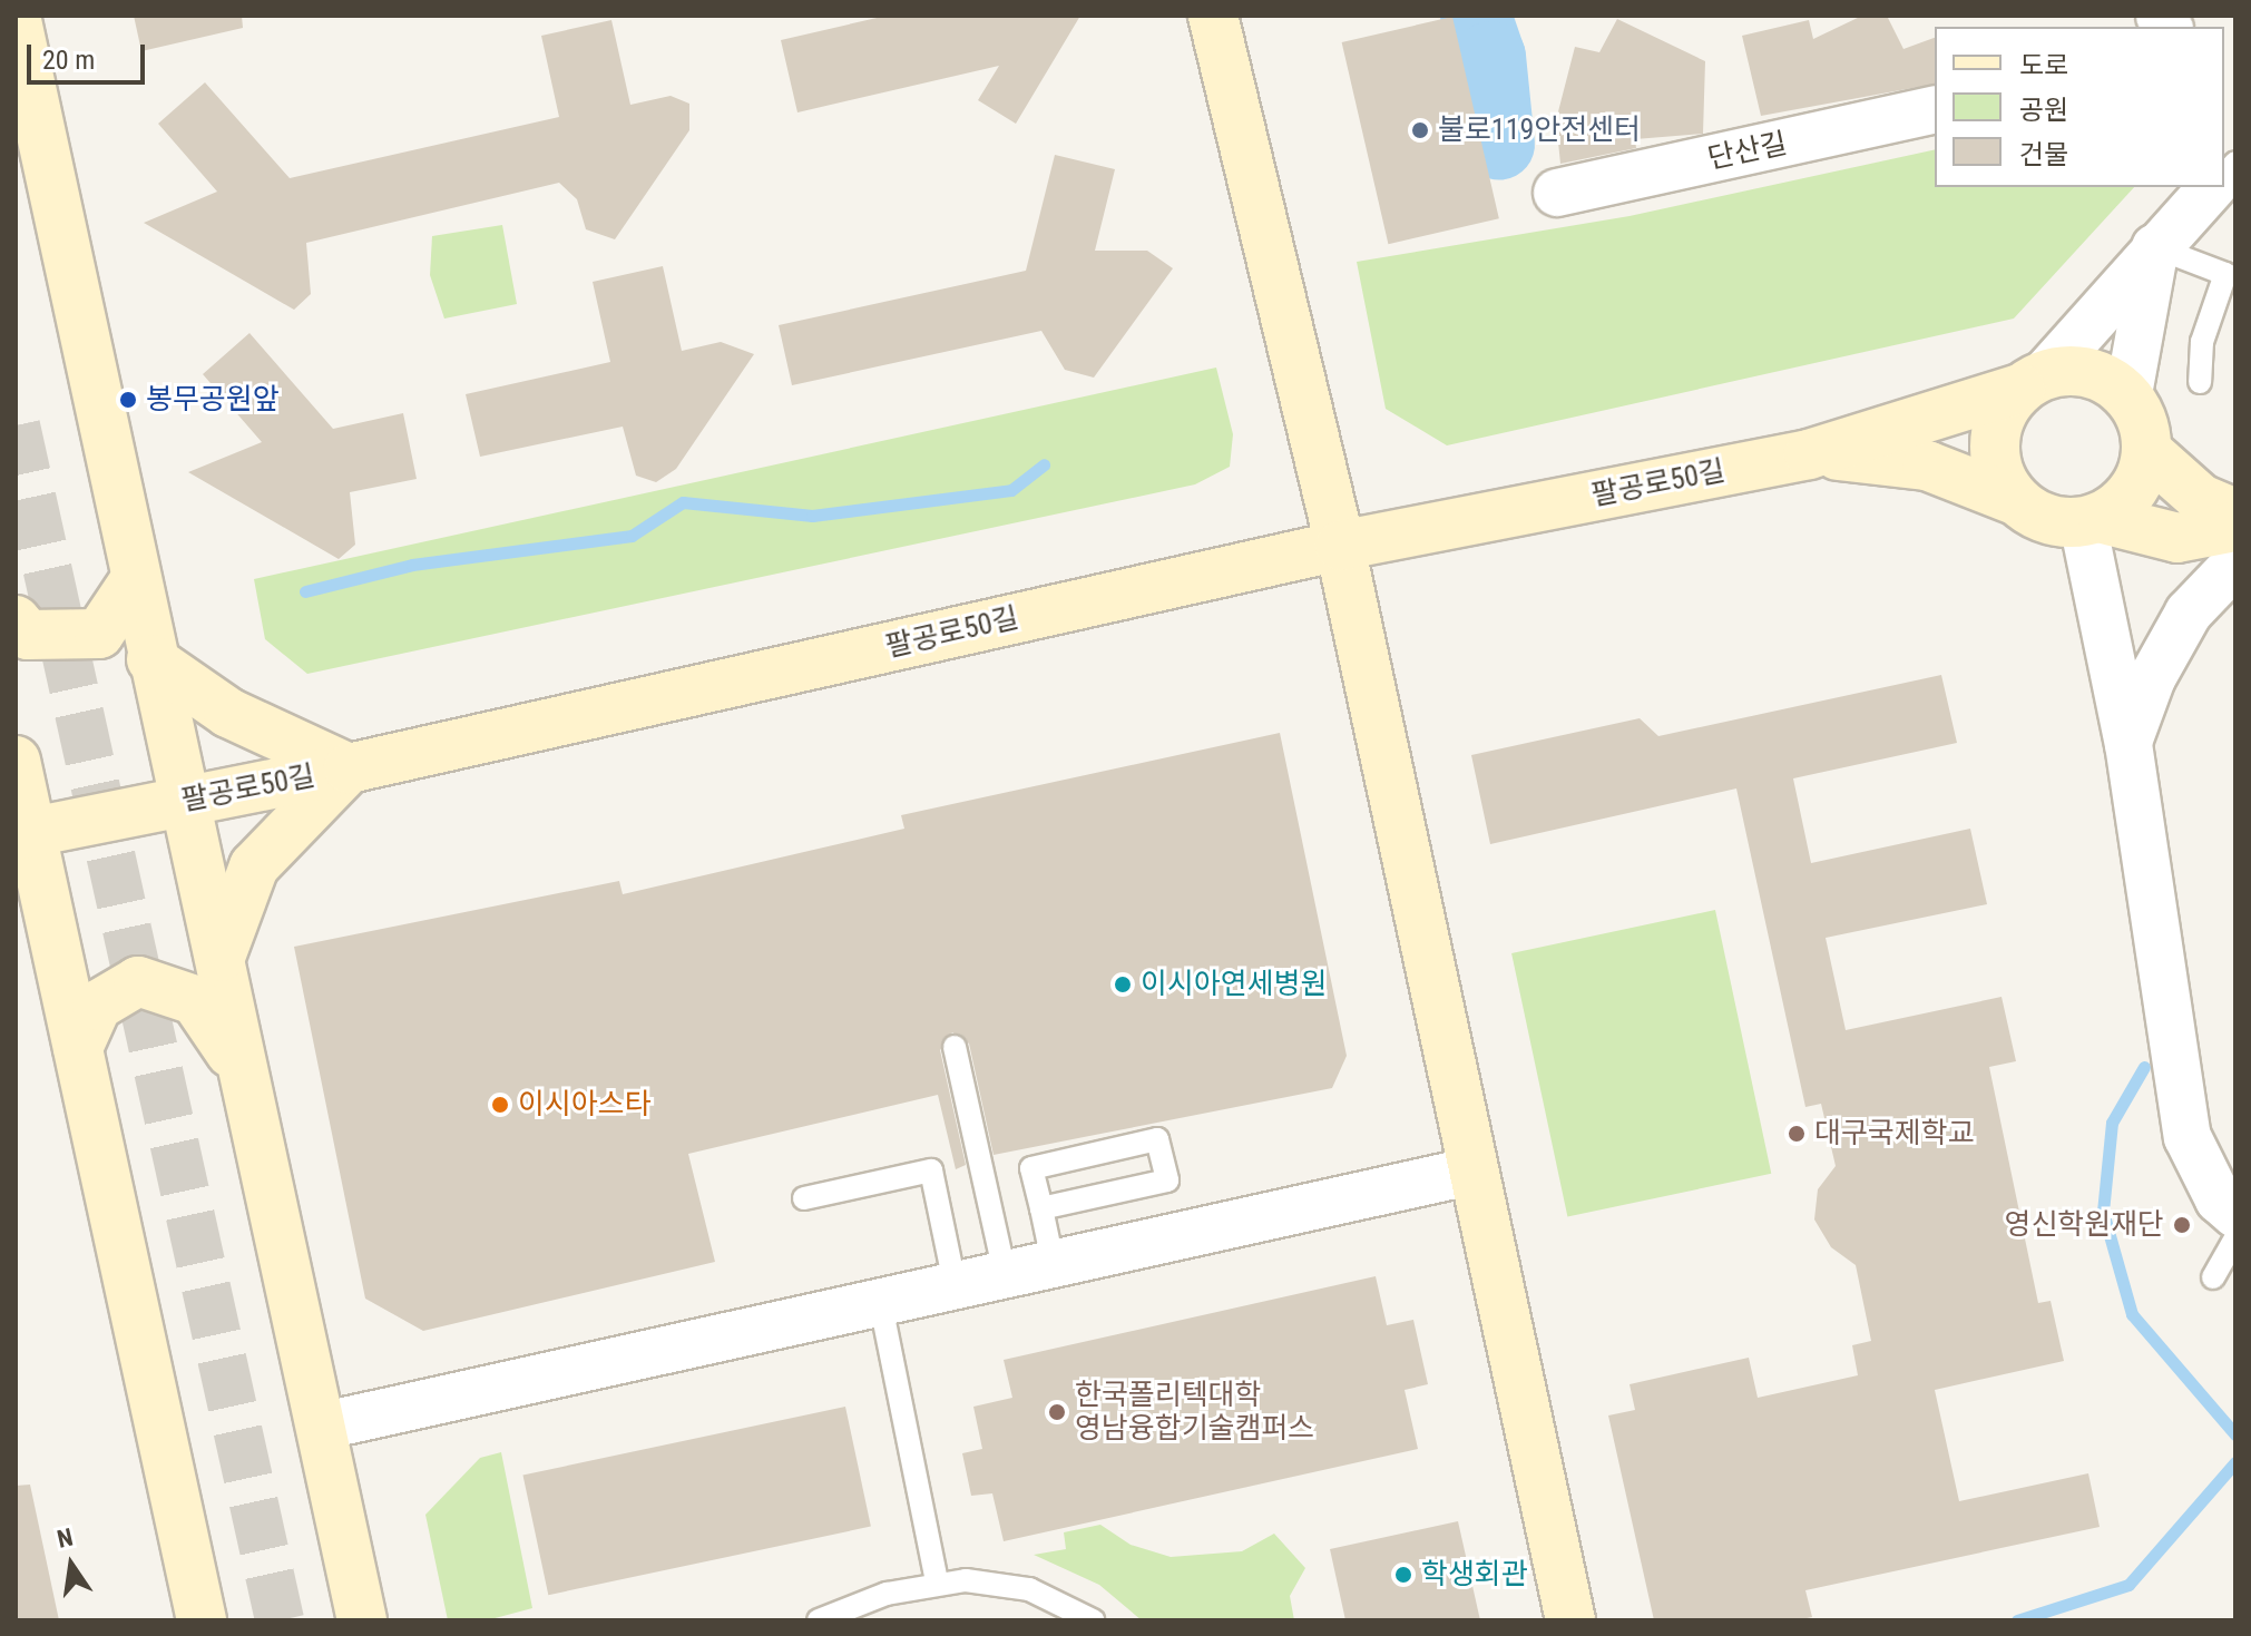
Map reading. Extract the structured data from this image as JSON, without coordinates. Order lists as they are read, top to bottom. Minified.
{"streets":{"main road":["팔공로50길"],"street":["단산길"]},"places":["불로119안전센터","봉무공원앞","이시아연세병원","이시아스타","대구국제학교","영신학원재단","한국폴리텍대학 영남융합기술캠퍼스","학생회관"],"legend":["도로","공원","건물"],"scale_bar":"20 m","north":"top"}
